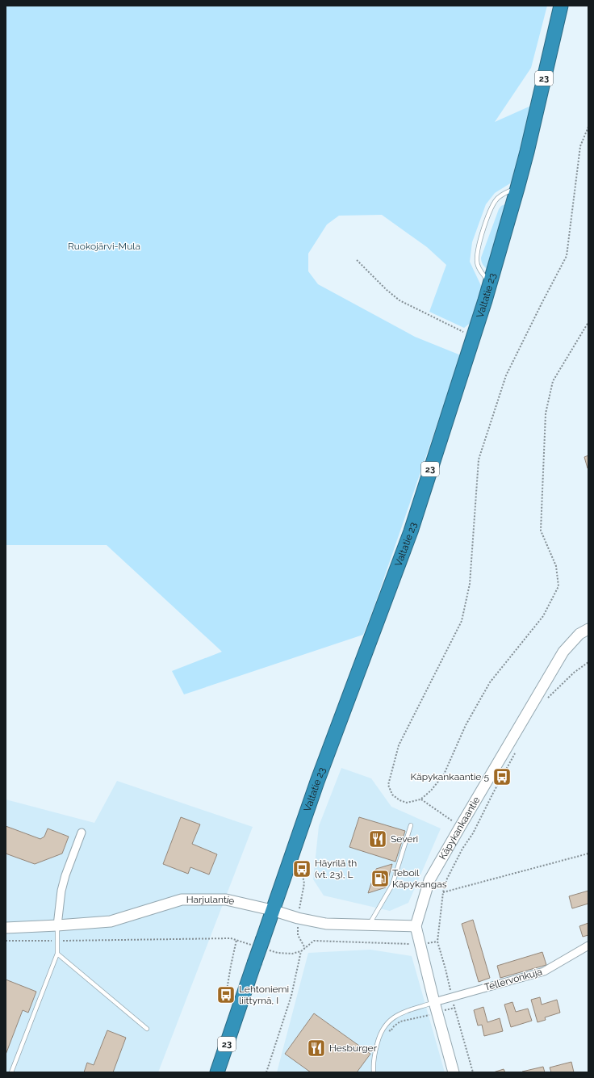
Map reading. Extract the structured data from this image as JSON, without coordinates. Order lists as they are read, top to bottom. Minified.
{"streets":{"highway":["23","Valtatie 23"],"street":["Käpykankaantie","Harjulantie","Tellervonkuja"]},"crossings":[["Valtatie 23","Harjulantie"],["Käpykankaantie","Harjulantie"]],"parks":["Ruokojärvi-Mula"],"places":{"bus stop":["Käpykankaantie 5","Häyrilä th (vt. 23), L","Lehtoniemi liittymä, I"],"restaurant":["Severi","Hesburger"],"fuel station":["Teboil Käpykangas"]}}
